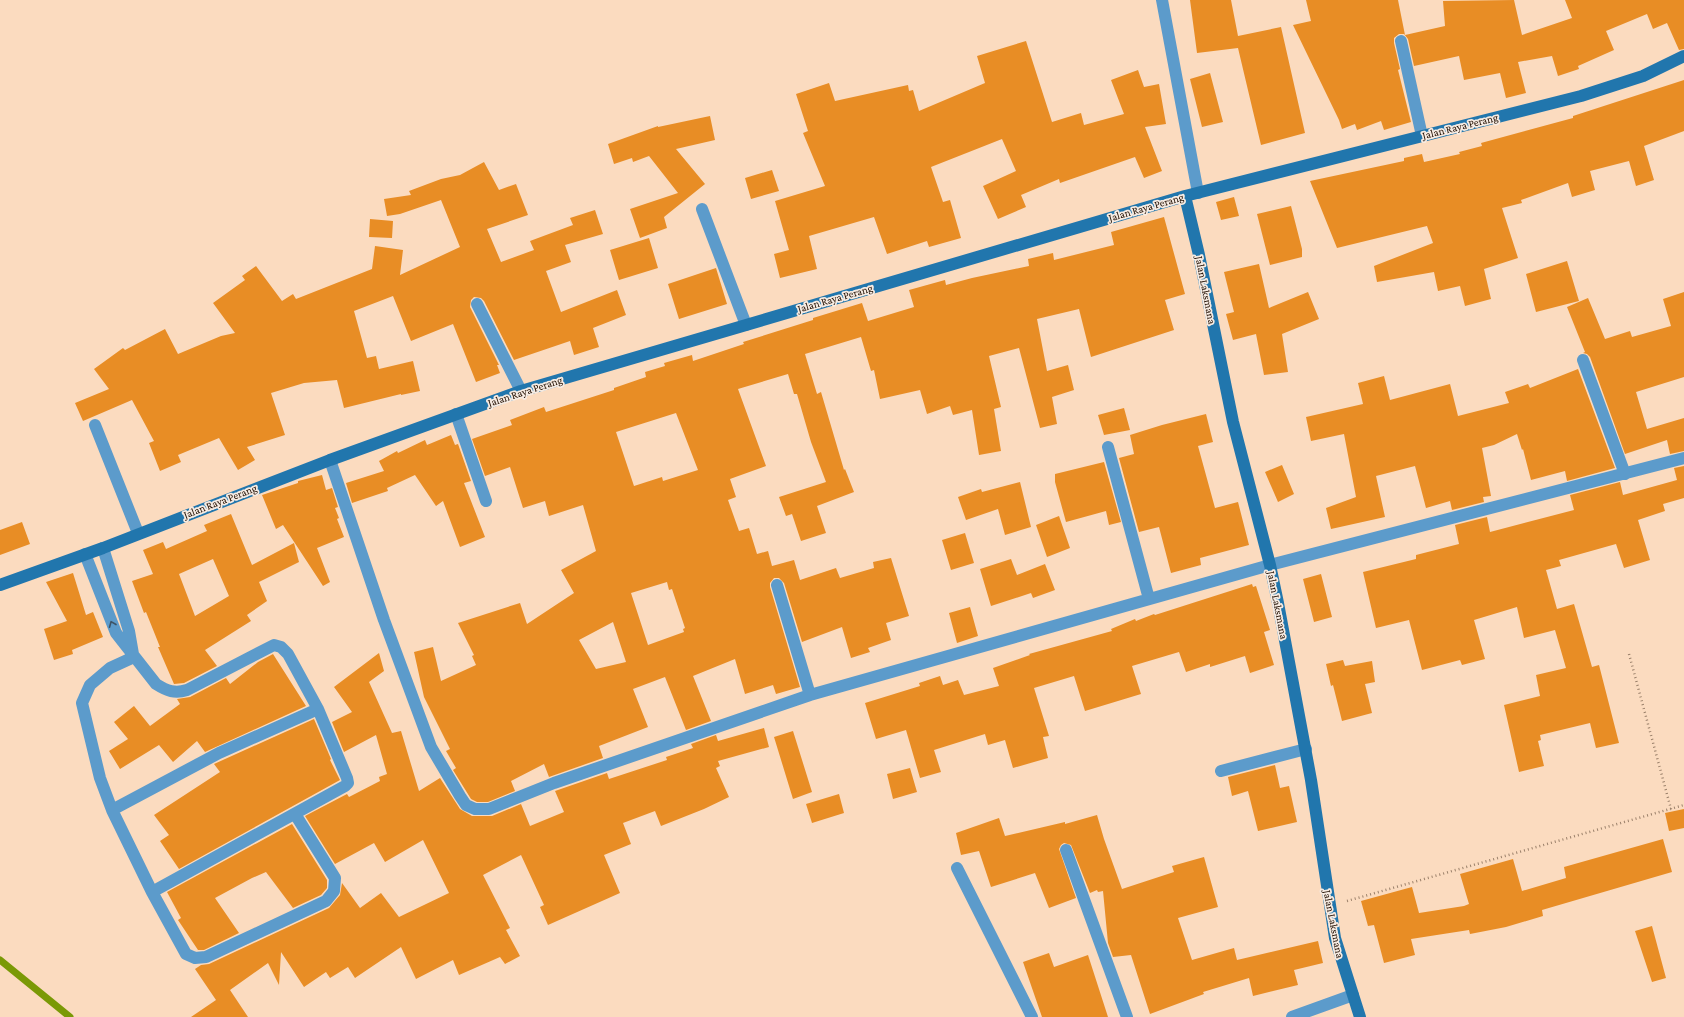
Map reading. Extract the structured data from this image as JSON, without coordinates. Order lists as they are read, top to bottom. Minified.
{"streets":{"main road":["Jalan Raya Perang","Jalan Laksmana"]},"crossings":[["Jalan Raya Perang","Jalan Laksmana"]]}
